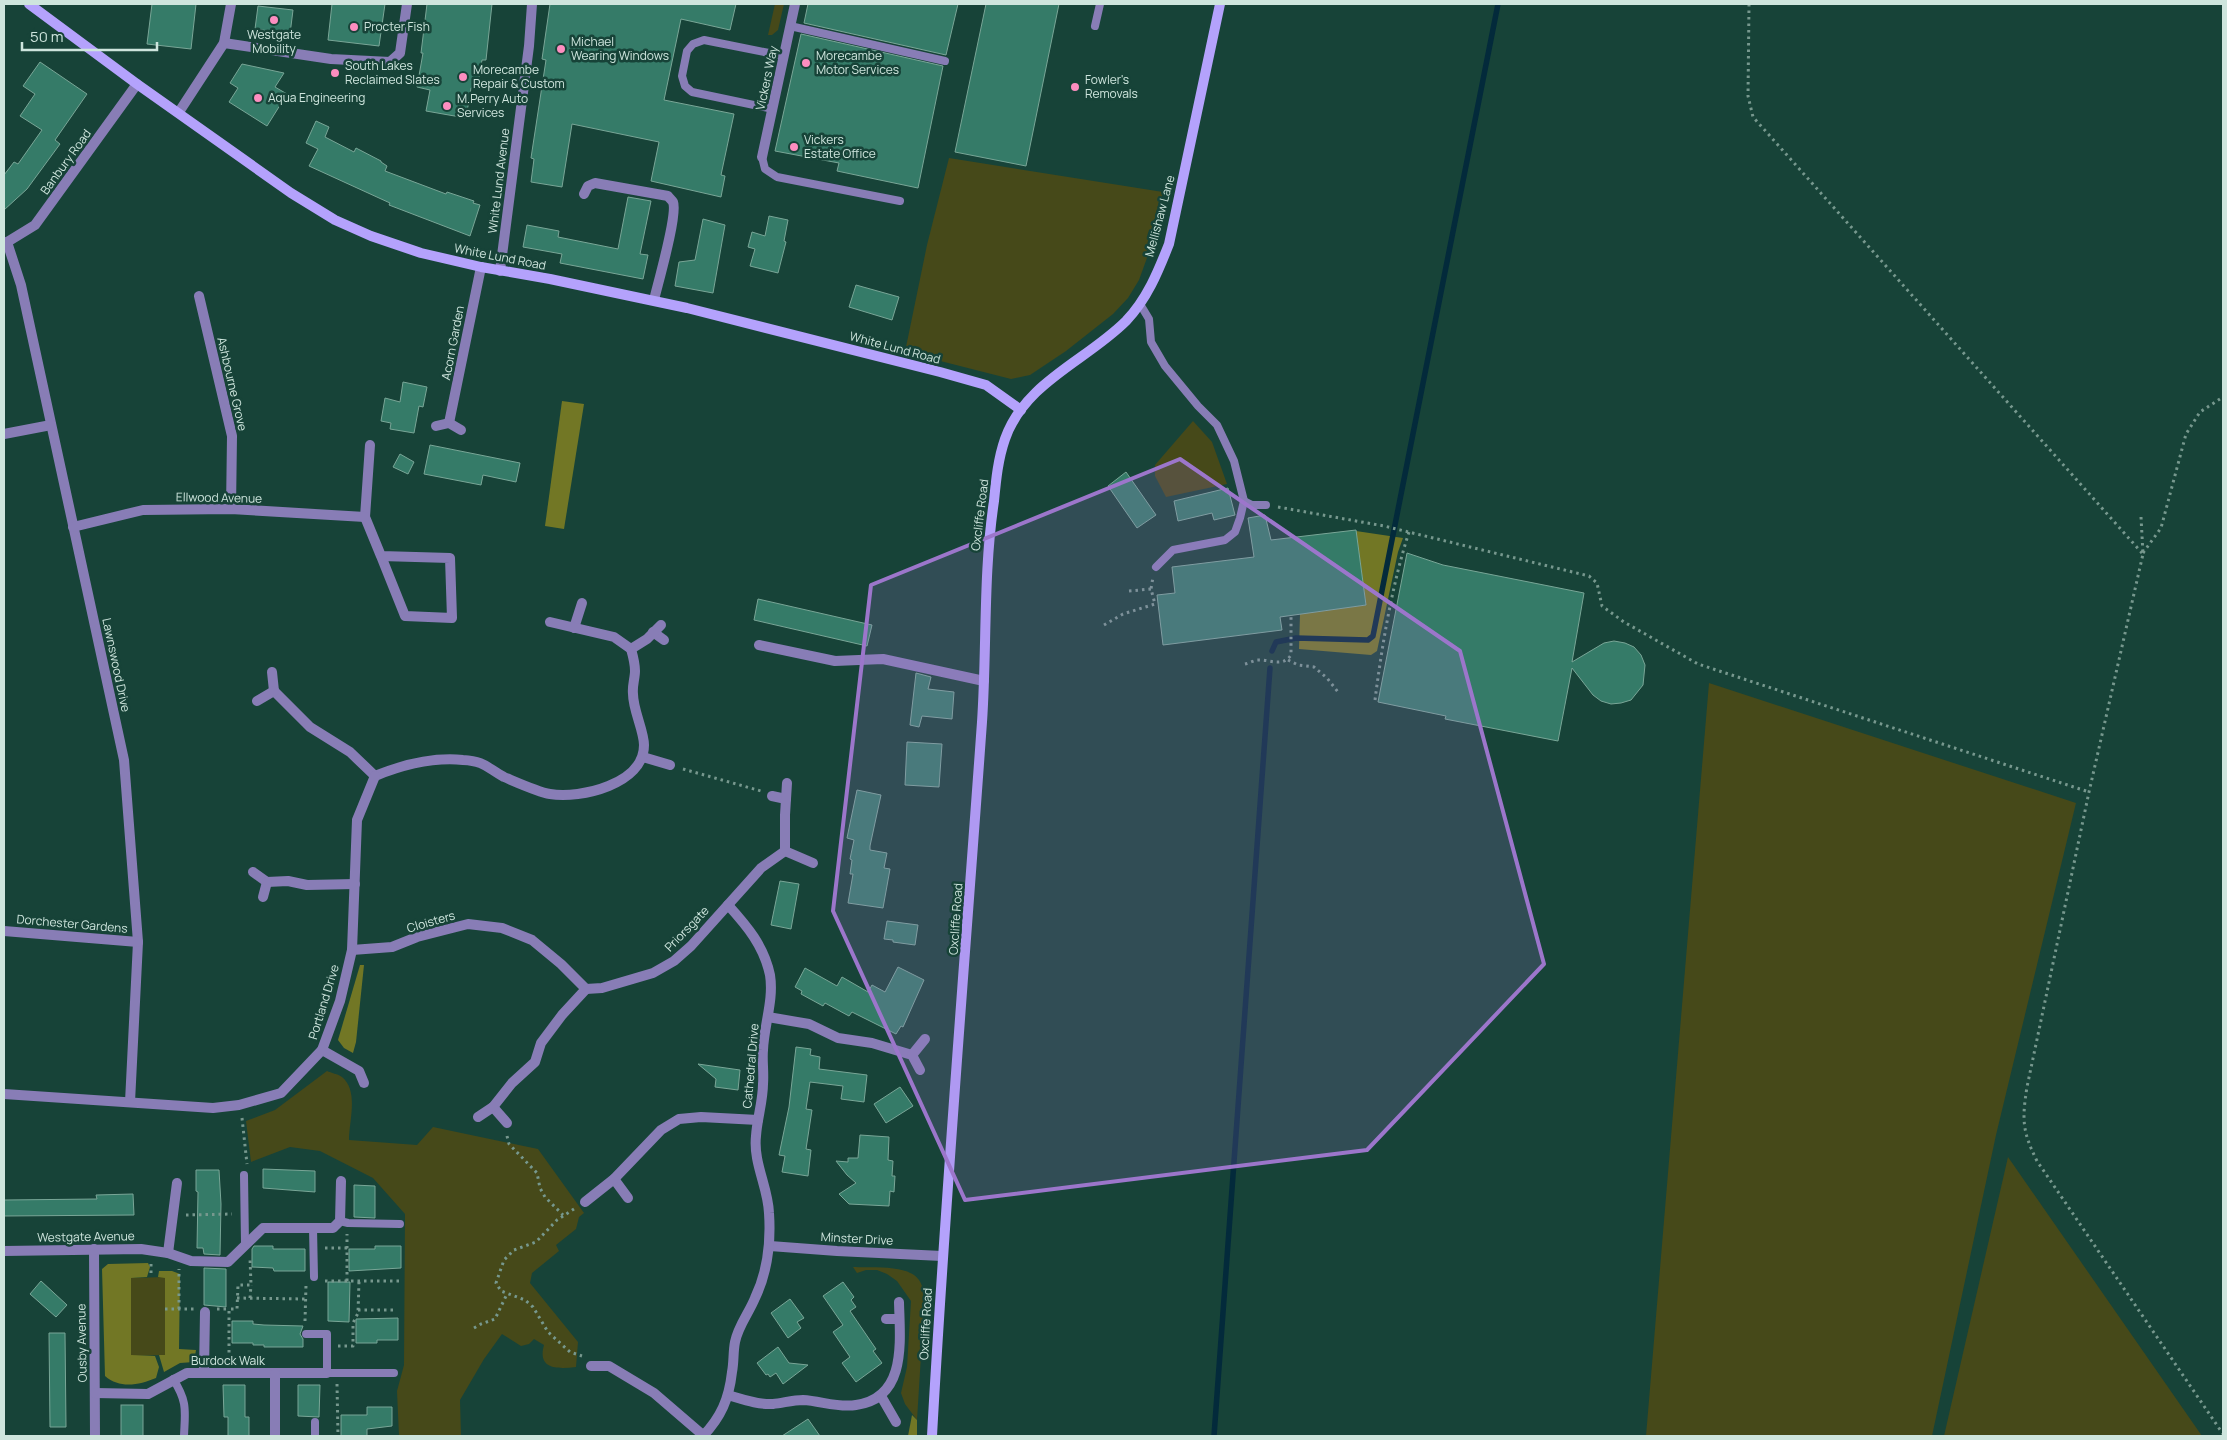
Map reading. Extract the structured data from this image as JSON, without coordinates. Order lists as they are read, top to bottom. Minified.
{"streets":{"main road":["Mellishaw Lane","White Lund Road","Oxcliffe Road"],"street":["Vickers Way","Banbury Road","White Lund Avenue","Acorn Garden","Ashbourne Grove","Ellwood Avenue","Lawnswood Drive","Cloisters","Dorchester Gardens","Priorsgate","Portland Drive","Cathedral Drive","Westgate Avenue","Minster Drive","Ousby Avenue","Burdock Walk"]},"crossings":[["Banbury Road","White Lund Road"],["Banbury Road","Lawnswood Drive"],["White Lund Avenue","White Lund Road"],["Mellishaw Lane","White Lund Road"],["Mellishaw Lane","Oxcliffe Road"],["White Lund Road","Acorn Garden"],["White Lund Road","Oxcliffe Road"],["Ashbourne Grove","Ellwood Avenue"],["Ellwood Avenue","Lawnswood Drive"],["Oxcliffe Road","Minster Drive"],["Lawnswood Drive","Dorchester Gardens"],["Lawnswood Drive","Portland Drive"],["Cloisters","Priorsgate"],["Cloisters","Portland Drive"],["Priorsgate","Cathedral Drive"],["Cathedral Drive","Minster Drive"],["Westgate Avenue","Ousby Avenue"],["Ousby Avenue","Burdock Walk"]],"places":["Westgate Mobility","Procter Fish","Michael Wearing Windows","Morecambe Motor Services","South Lakes Reclaimed Slates","Morecambe Repair & Custom","Fowler's Removals","Aqua Engineering","M.Perry Auto Services","Vickers Estate Office"],"scale_bar":"50 m"}
